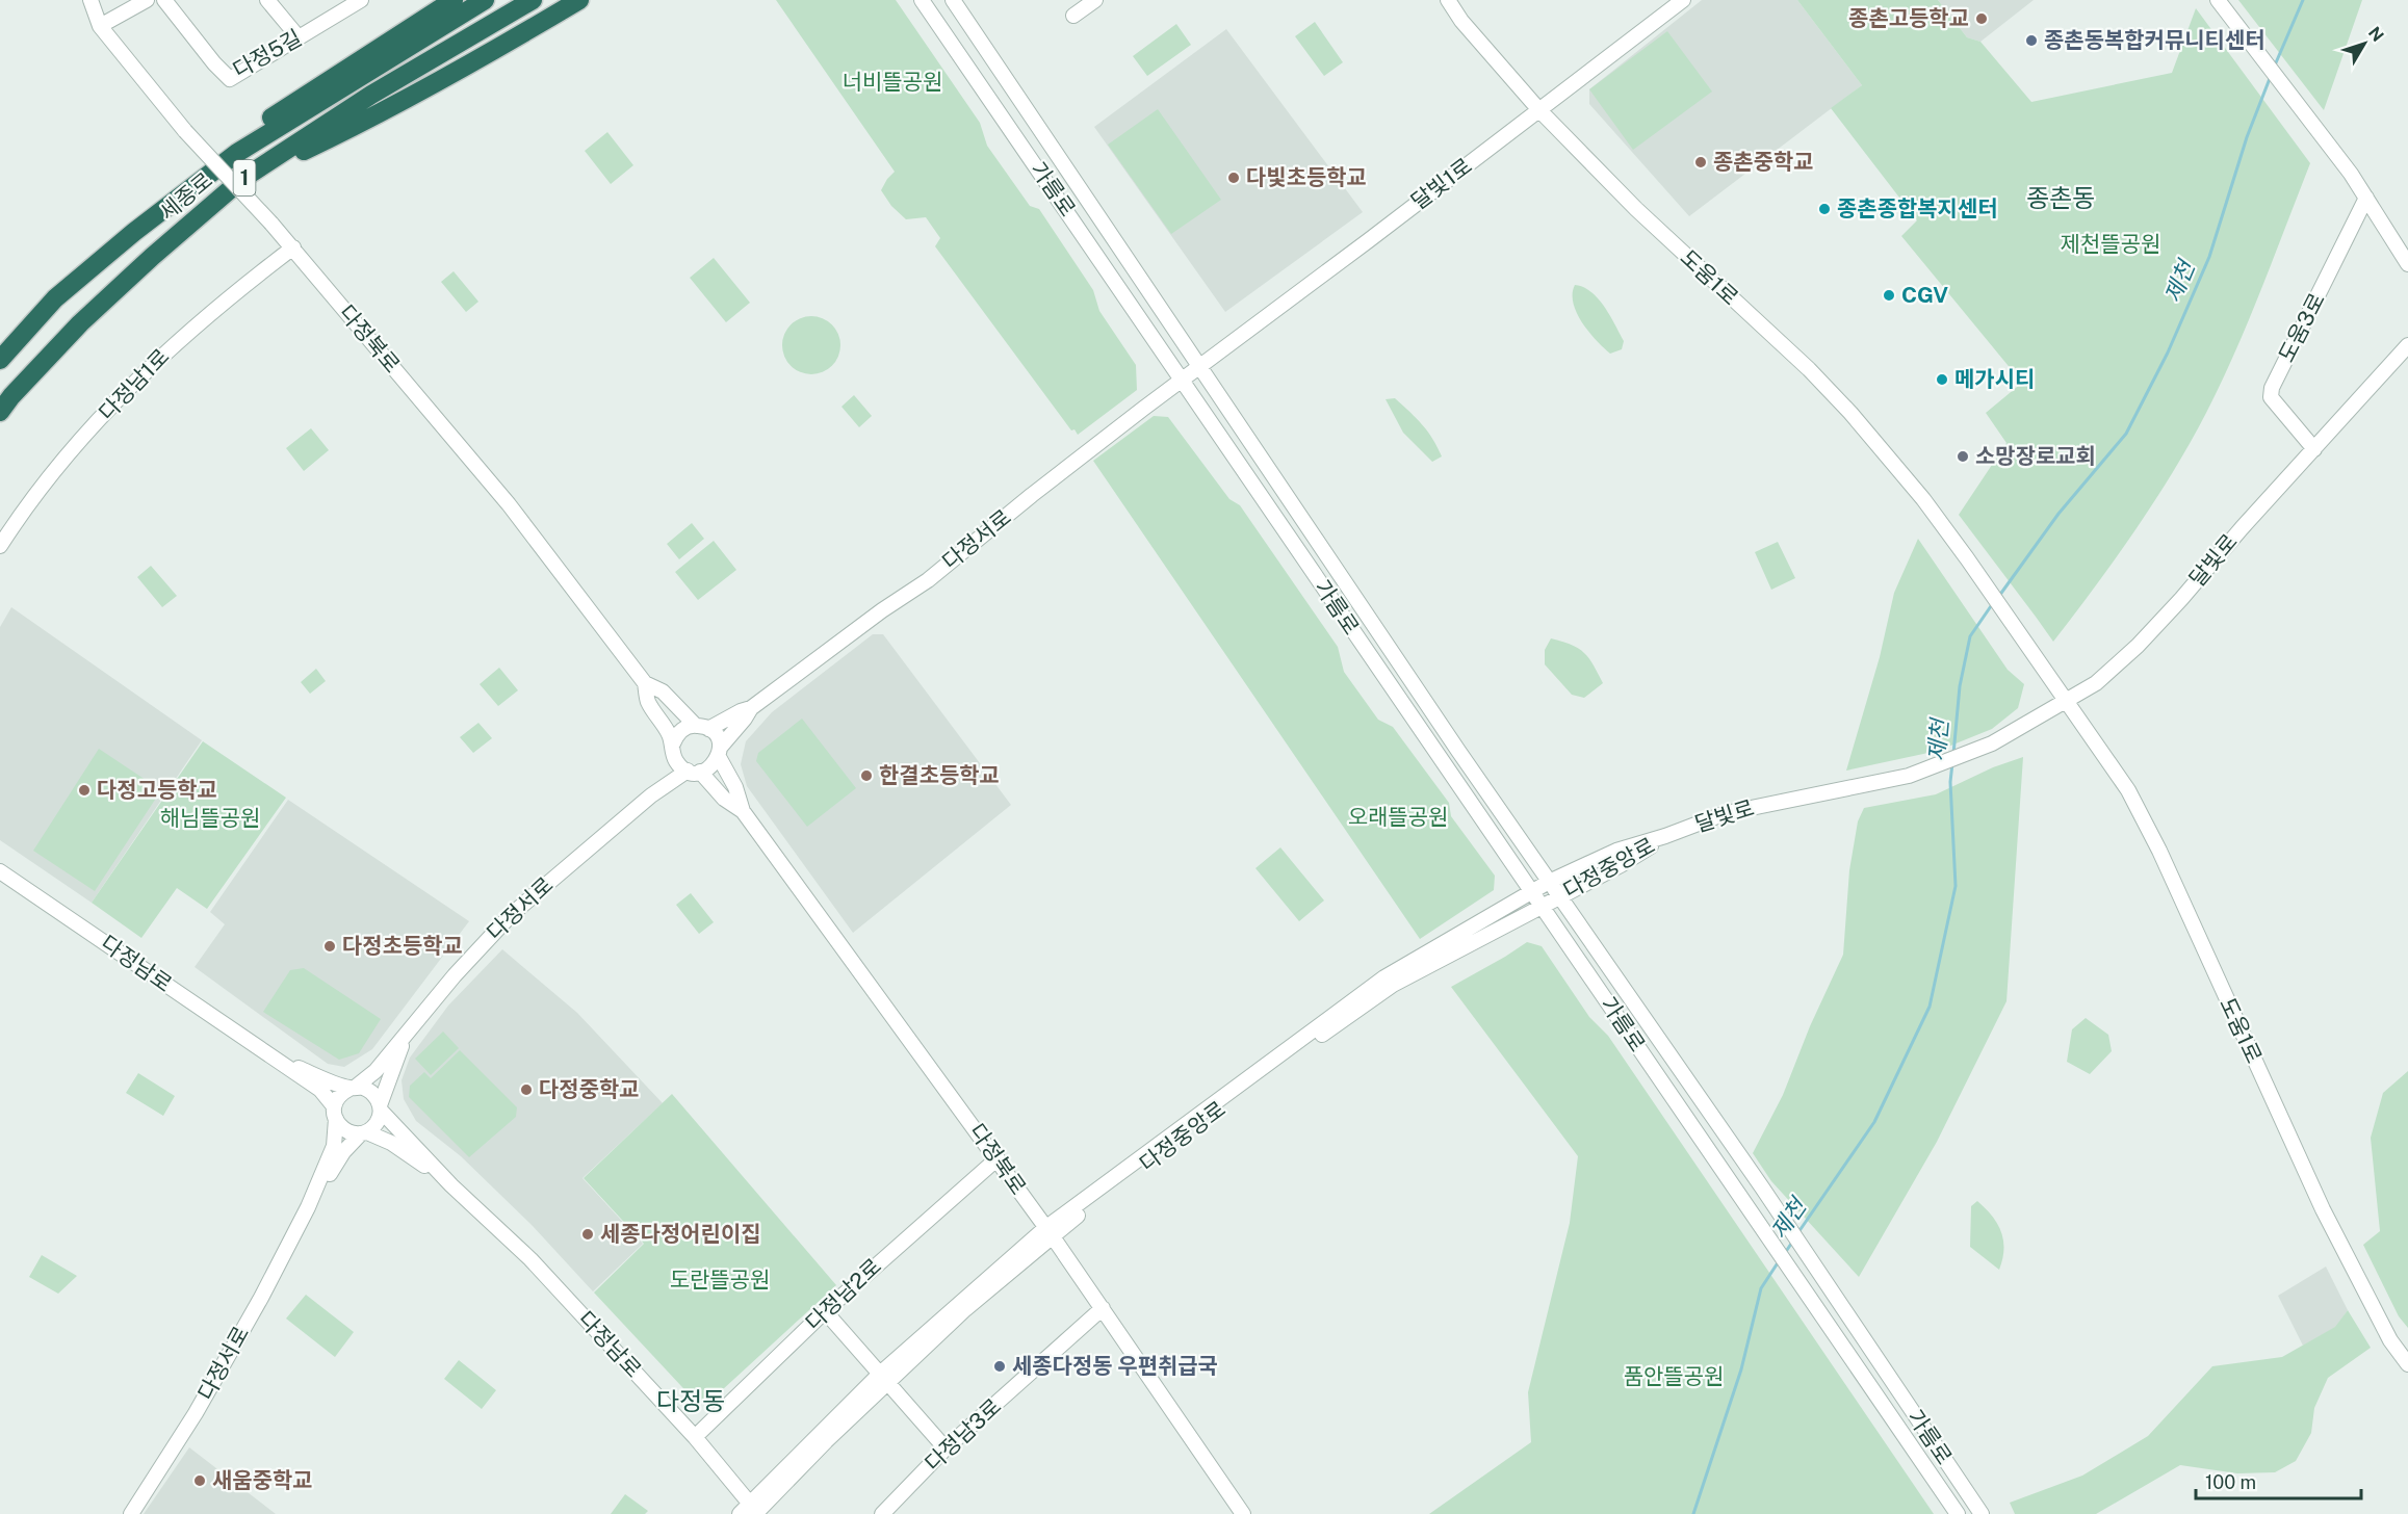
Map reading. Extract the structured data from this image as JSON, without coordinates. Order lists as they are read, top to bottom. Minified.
{"streets":{"highway":["1","세종로"],"street":["다정5길","달빛1로","가름로","도움1로","도움3로","다정북로","다정남1로","다정서로","달빛로","다정중앙로","다정남로","다정남2로","다정남3로"]},"crossings":[["달빛1로","가름로"],["달빛1로","도움1로"],["달빛1로","다정서로"],["가름로","다정서로"],["가름로","달빛로"],["가름로","다정중앙로"],["도움1로","달빛로"],["도움3로","달빛로"],["다정북로","다정남1로"],["다정북로","다정중앙로"],["다정북로","다정남2로"],["다정북로","다정남3로"],["달빛로","다정중앙로"],["다정중앙로","다정남로"],["다정남로","다정남2로"]],"districts":["종촌동","다정동"],"water":["제천"],"parks":["너비뜰공원","제천뜰공원","오래뜰공원","해님뜰공원","도란뜰공원","품안뜰공원"],"places":["종촌고등학교","종촌동복합커뮤니티센터","종촌중학교","다빛초등학교","종촌종합복지센터","CGV","메가시티","소망장로교회","한결초등학교","다정고등학교","다정초등학교","다정중학교","세종다정어린이집","세종다정동 우편취급국","새움중학교"],"scale_bar":"100 m","north":"top right"}
